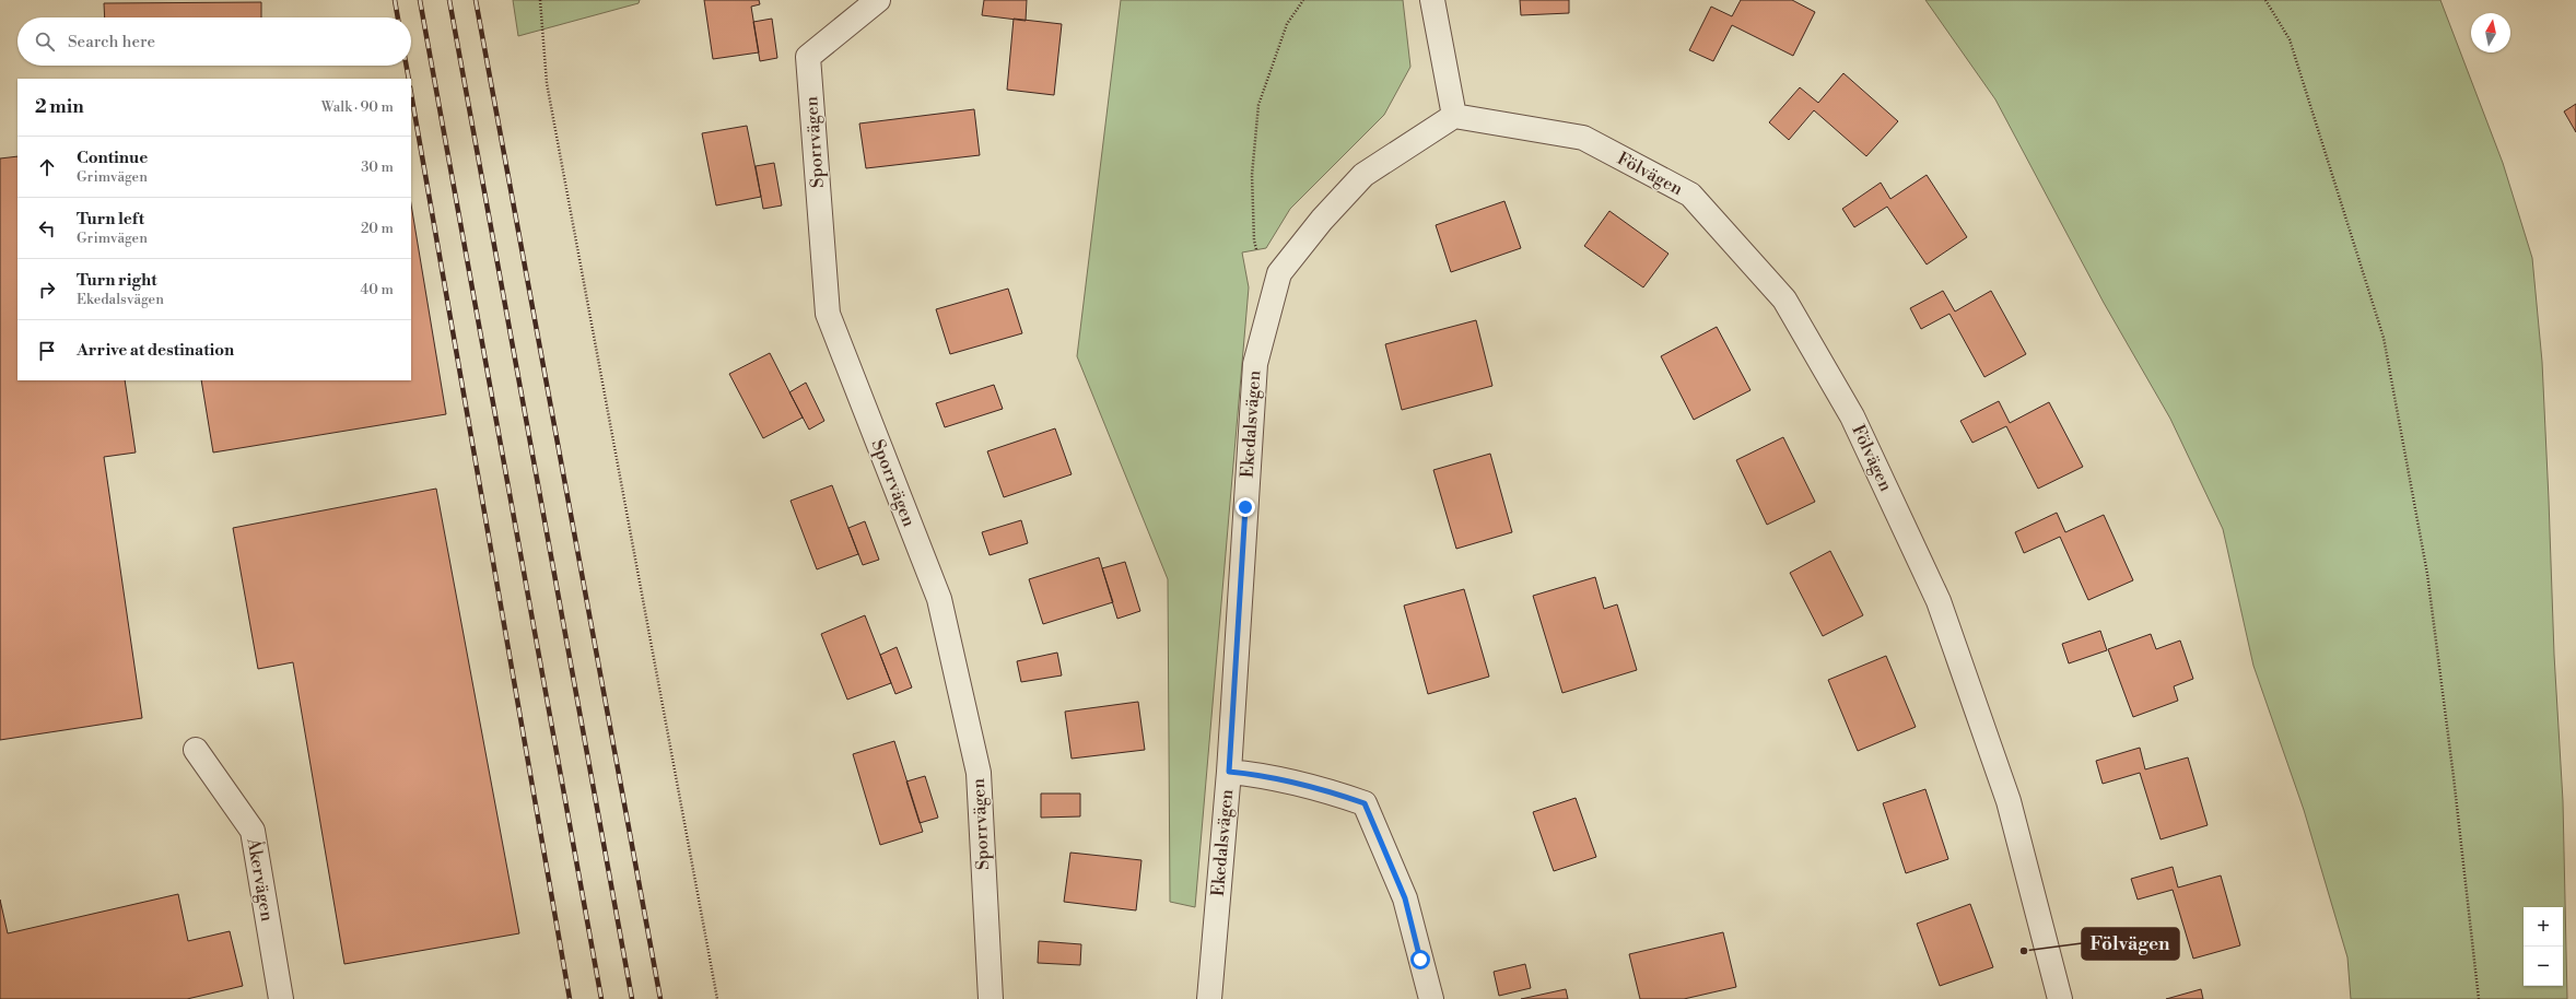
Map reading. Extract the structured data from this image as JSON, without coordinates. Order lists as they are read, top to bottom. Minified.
{"streets":{"street":["Sporrvägen","Fölvägen","Ekedalsvägen","Åkervägen"]},"crossings":[["Fölvägen","Ekedalsvägen"]],"places":["Fölvägen"],"north":"top","page":{"search":"Search here","heading":["2 min","Walk · 90 m"],"list":[["Continue","Grimvägen","30 m"],["Turn left","Grimvägen","20 m"],["Turn right","Ekedalsvägen","40 m"],"Arrive at destination"],"map_buttons":["+","−"]}}
